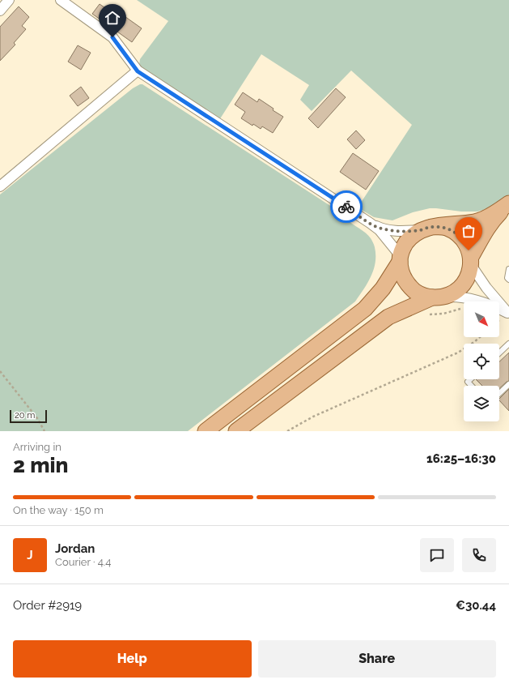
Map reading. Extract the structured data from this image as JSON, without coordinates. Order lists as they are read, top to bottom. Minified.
{"scale_bar":"20 m","north":"bottom right","page":{"scale":"20 m","heading":["2 min","Arriving in","16:25–16:30"],"panel":["Jordan","Courier · 4.4","Order #2919","€30.44"],"bar":"On the way · 150 m","round":"J","buttons":["Help","Share"]}}
